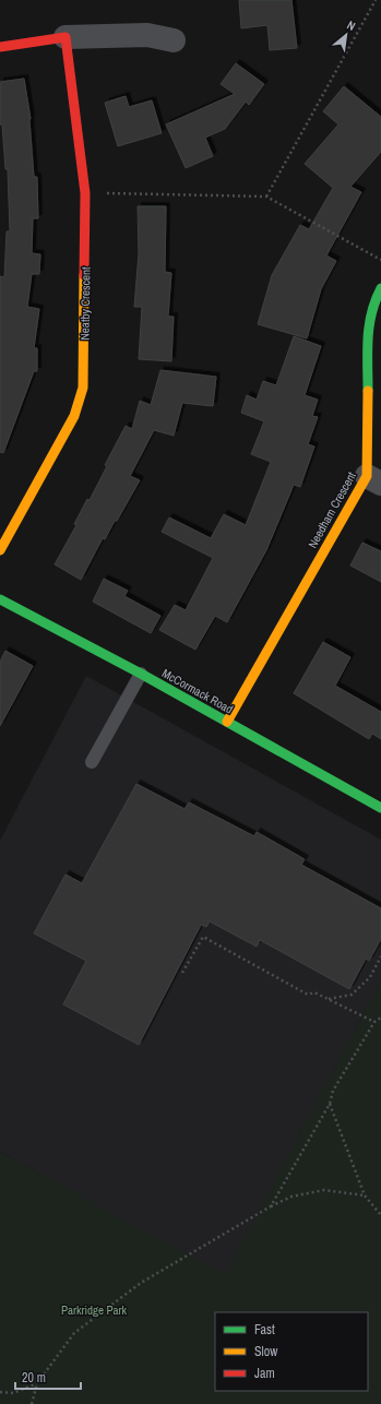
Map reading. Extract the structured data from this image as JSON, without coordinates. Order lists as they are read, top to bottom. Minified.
{"streets":{"street":["Neatby Crescent","Needham Crescent","McCormack Road"]},"crossings":[["Needham Crescent","McCormack Road"]],"parks":["Parkridge Park"],"legend":["Fast","Slow","Jam"],"scale_bar":"20 m","north":"top right"}
